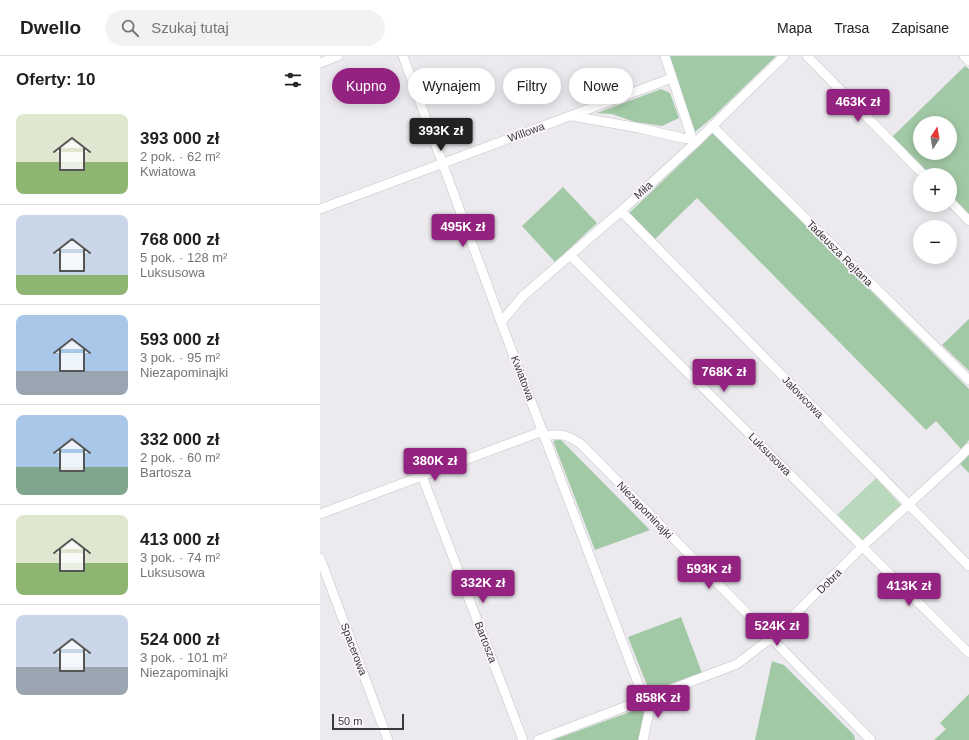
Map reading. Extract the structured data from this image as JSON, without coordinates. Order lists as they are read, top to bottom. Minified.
{"streets":{"street":["Willowa","Miła","Tadeusza Rejtana","Kwiatowa","Jałowcowa","Luksusowa","Niezapominajki","Dobra","Bartosza","Spacerowa"]},"crossings":[["Willowa","Kwiatowa"],["Miła","Tadeusza Rejtana"],["Miła","Kwiatowa"],["Miła","Jałowcowa"],["Miła","Luksusowa"],["Kwiatowa","Niezapominajki"],["Kwiatowa","Dobra"],["Jałowcowa","Dobra"],["Luksusowa","Dobra"],["Niezapominajki","Dobra"],["Niezapominajki","Bartosza"]],"scale_bar":"50 m","north":"top","page":{"header":"Dwello","search":"Szukaj tutaj","nav":["Mapa","Trasa","Zapisane"],"heading":"Oferty: 10","chip":["Kupno","Wynajem","Filtry","Nowe"],"price":["463K zł","393K zł","495K zł","768K zł","380K zł","593K zł","332K zł","413K zł","524K zł","858K zł"],"list":[{"name":"393 000 zł","note":"2 pok. · 62 m² · Kwiatowa"},{"name":"768 000 zł","note":"5 pok. · 128 m² · Luksusowa"},{"name":"593 000 zł","note":"3 pok. · 95 m² · Niezapominajki"},{"name":"332 000 zł","note":"2 pok. · 60 m² · Bartosza"},{"name":"413 000 zł","note":"3 pok. · 74 m² · Luksusowa"},{"name":"524 000 zł","note":"3 pok. · 101 m² · Niezapominajki"}],"map_buttons":["+","−"],"scale":"50 m"}}
